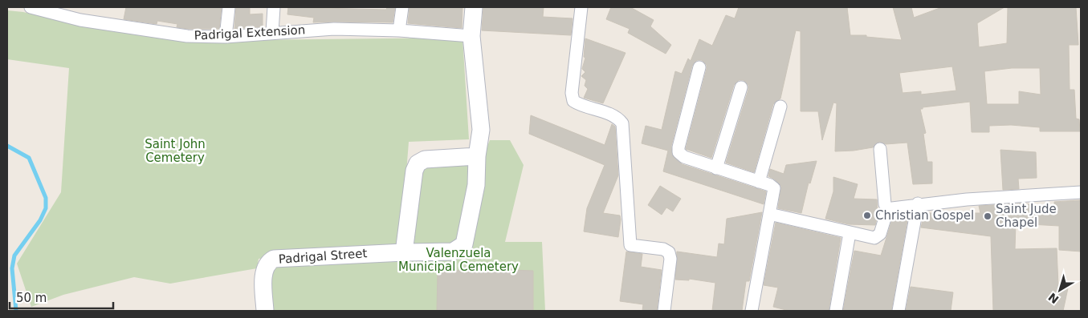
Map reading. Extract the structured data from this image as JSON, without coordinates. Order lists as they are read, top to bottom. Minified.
{"streets":{"street":["Padrigal Extension","Padrigal Street"]},"crossings":[["Padrigal Extension","Padrigal Street"]],"parks":["Saint John Cemetery","Valenzuela Municipal Cemetery"],"places":["Christian Gospel","Saint Jude Chapel"],"scale_bar":"50 m","north":"bottom left"}
